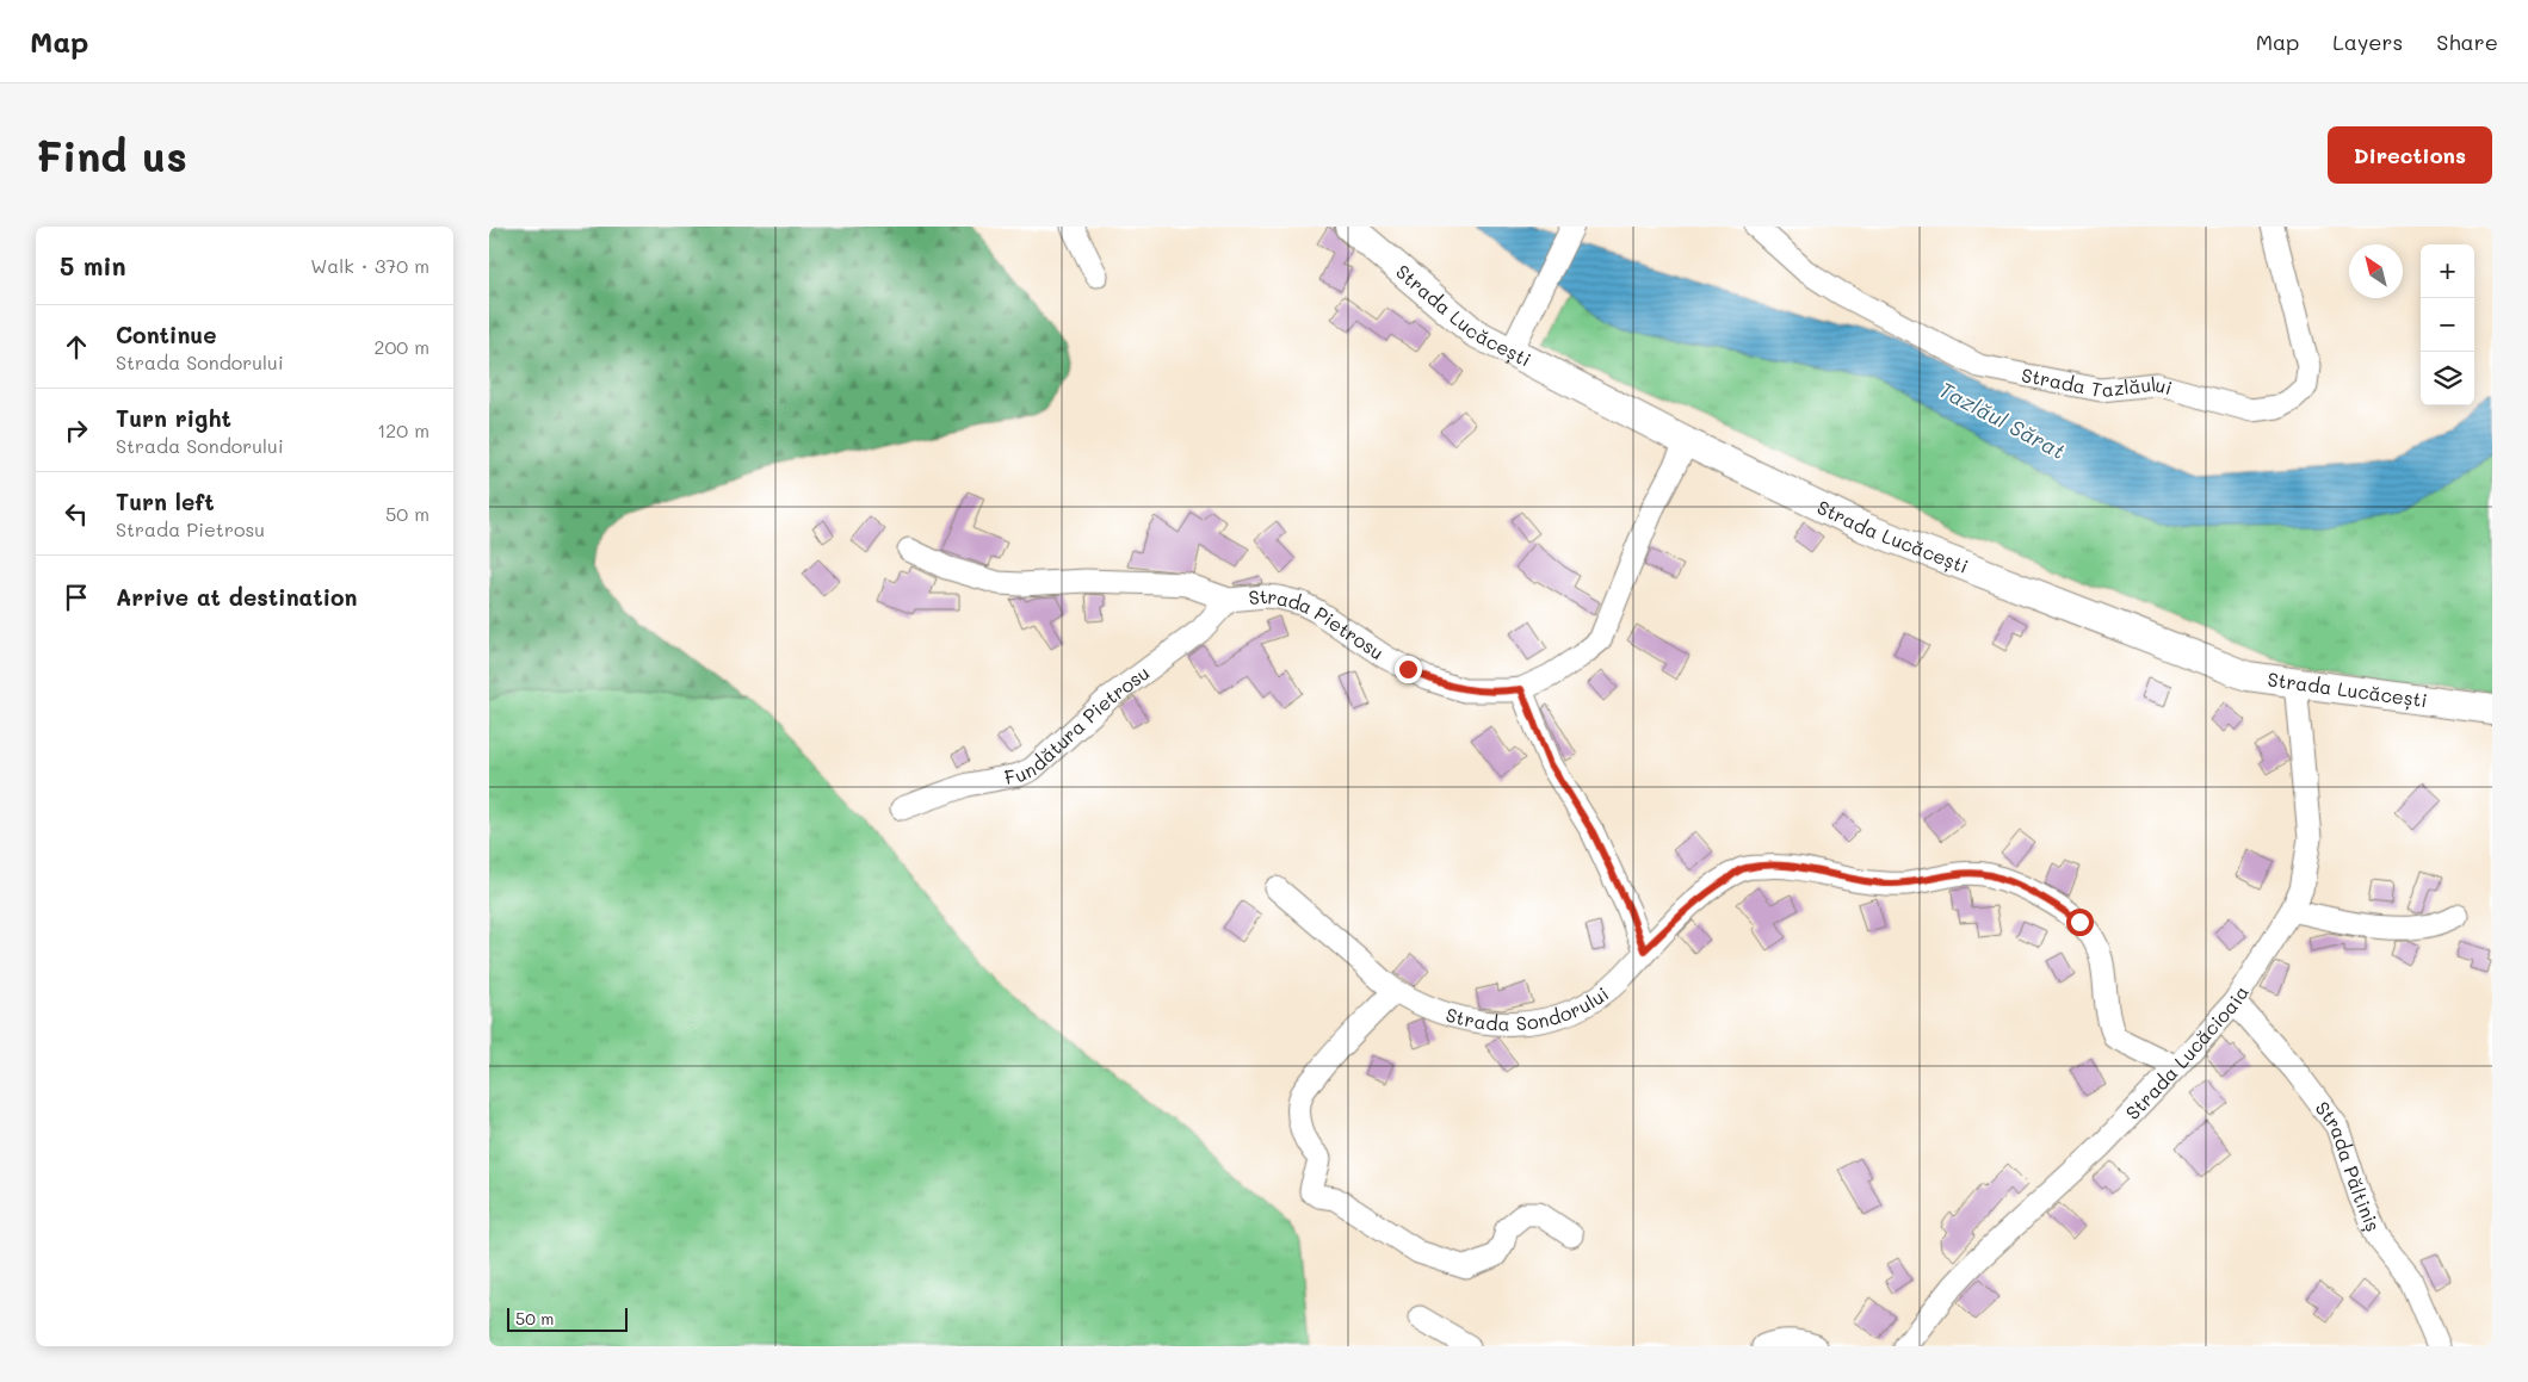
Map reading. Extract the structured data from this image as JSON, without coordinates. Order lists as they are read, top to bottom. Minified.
{"streets":{"main road":["Strada Lucăcești"],"street":["Strada Tazlăului","Strada Pietrosu","Fundătura Pietrosu","Strada Sondorului","Strada Lucăcioaia","Strada Păltiniș"]},"crossings":[["Strada Lucăcești","Strada Pietrosu"],["Strada Lucăcești","Strada Lucăcioaia"],["Strada Pietrosu","Fundătura Pietrosu"],["Strada Sondorului","Strada Lucăcioaia"],["Strada Lucăcioaia","Strada Păltiniș"]],"water":["Tazlăul Sărat"],"scale_bar":"50 m","north":"top left","page":{"header":"Map","nav":["Map","Layers","Share"],"buttons":"Directions","title":"Find us","heading":["5 min","Walk · 370 m"],"map_buttons":["+","−"],"list":[["Continue","Strada Sondorului","200 m"],["Turn right","Strada Sondorului","120 m"],["Turn left","Strada Pietrosu","50 m"],"Arrive at destination"],"scale":"50 m"}}
